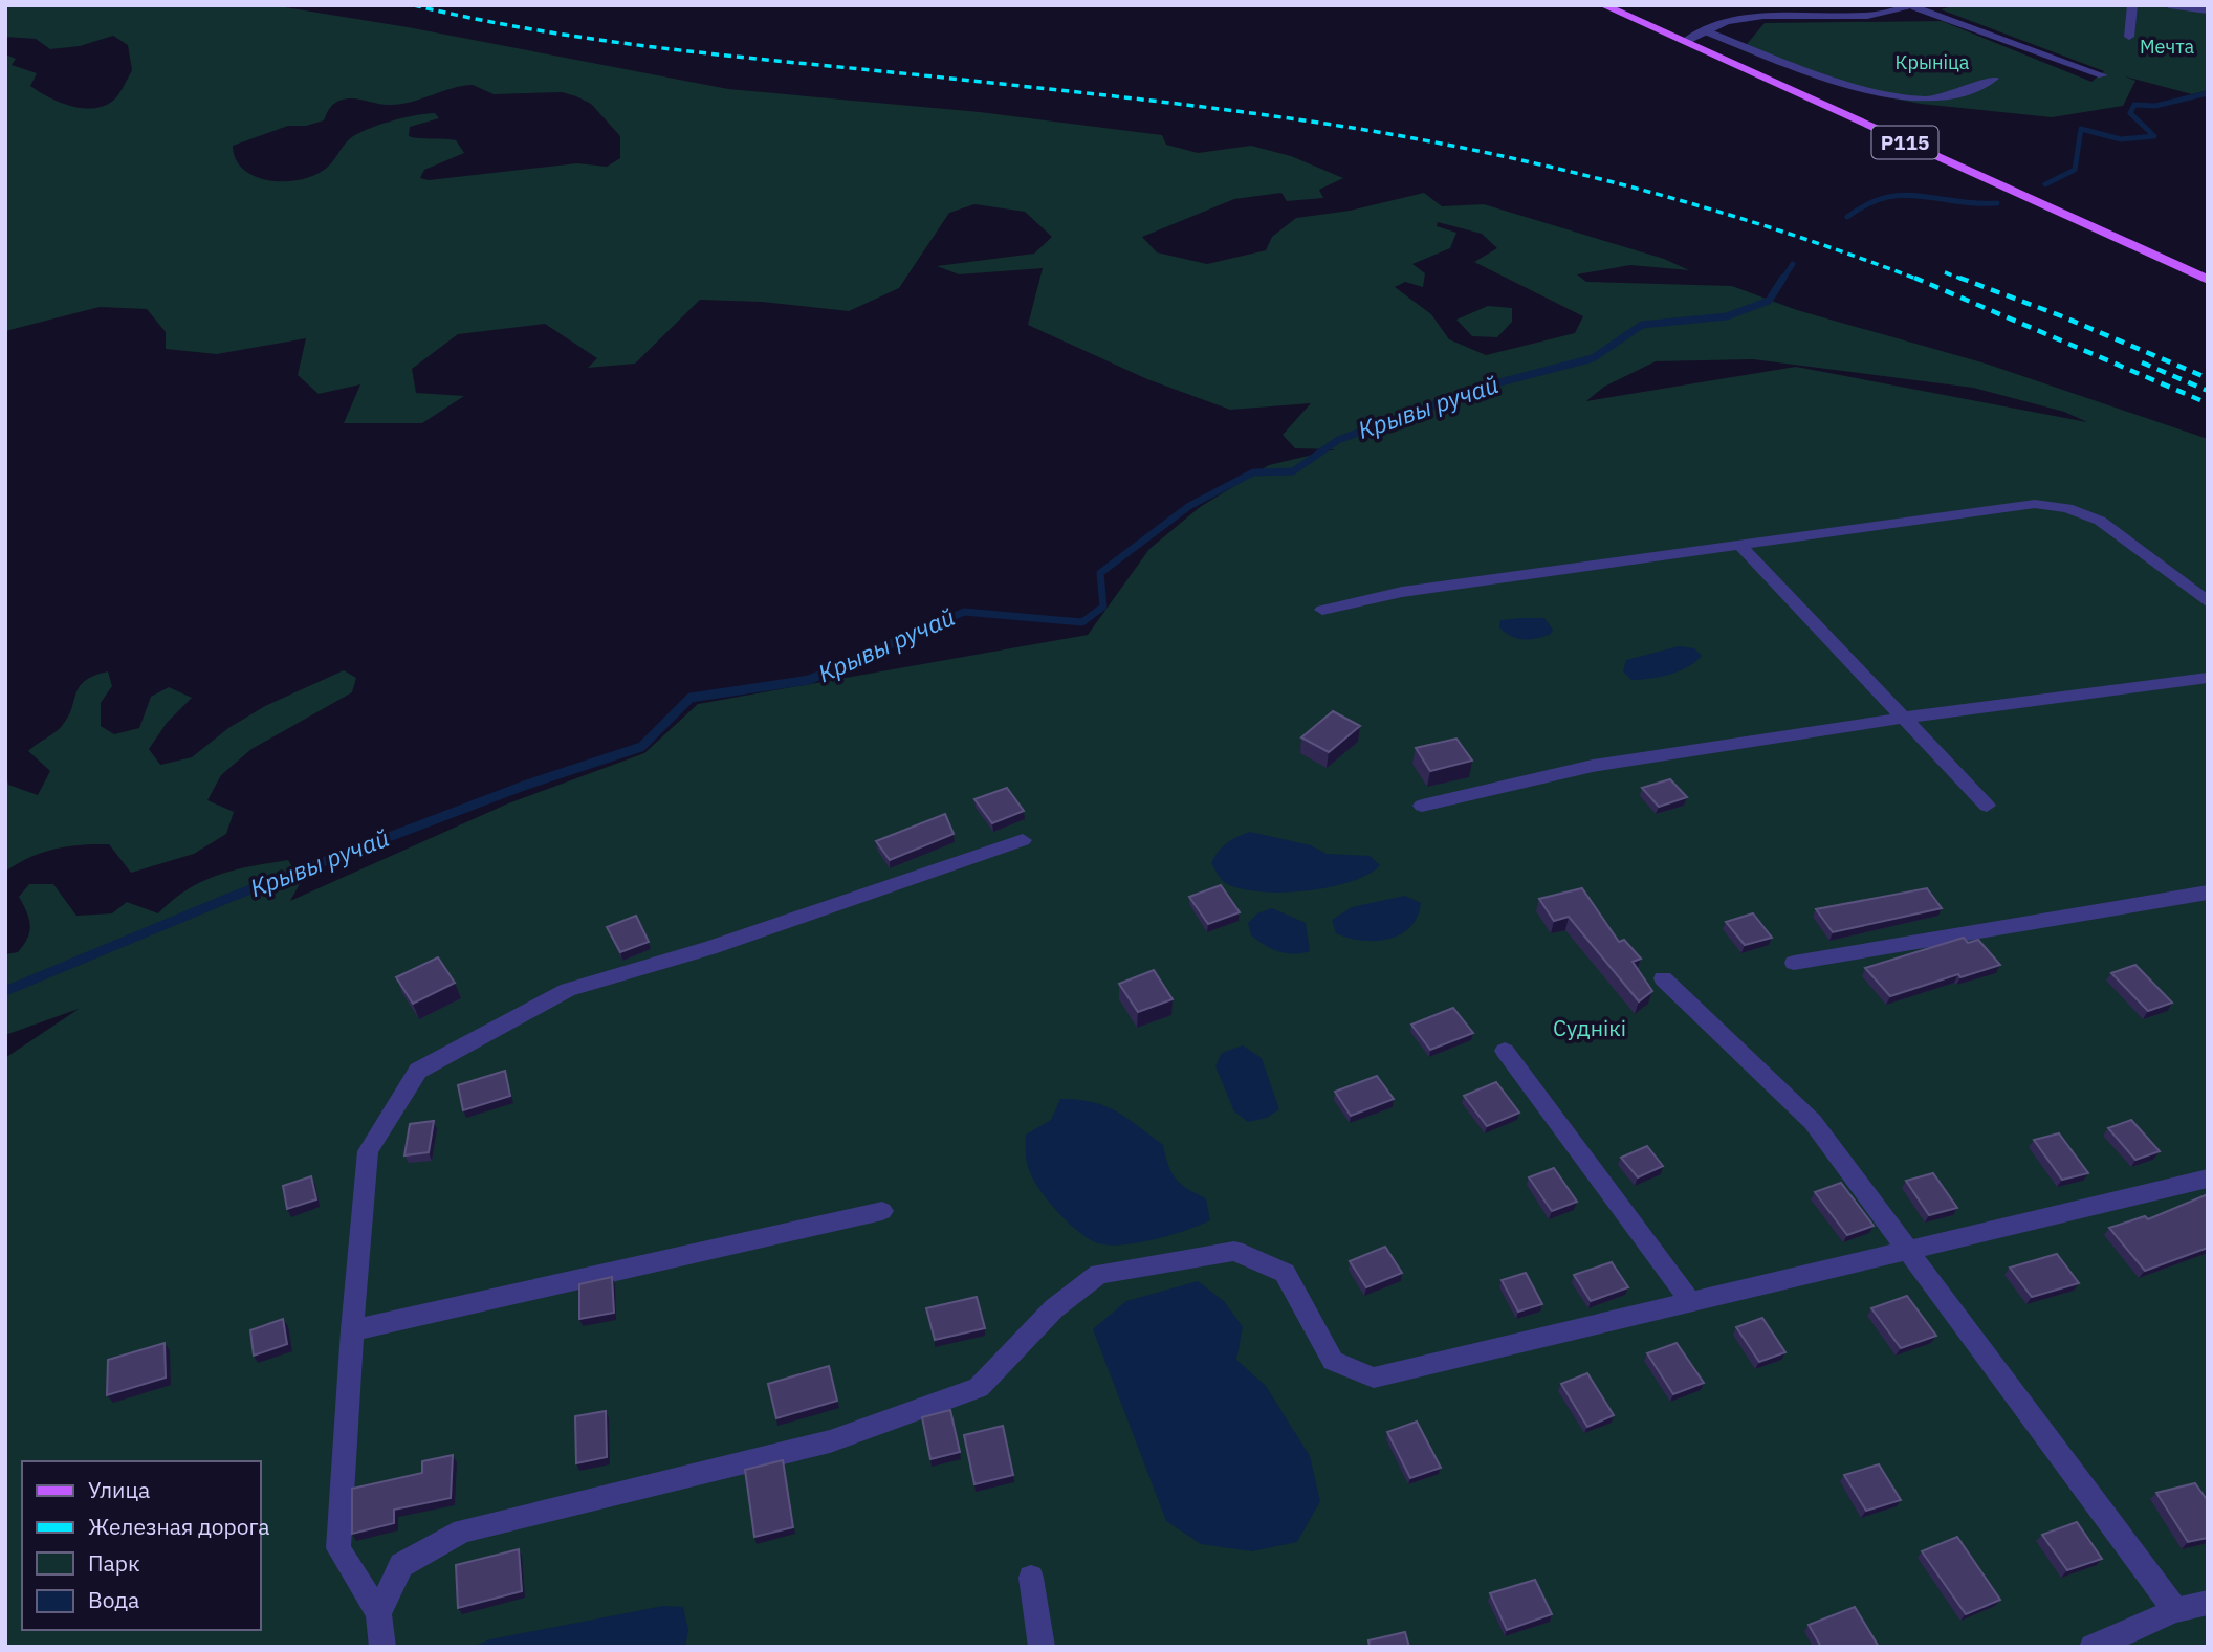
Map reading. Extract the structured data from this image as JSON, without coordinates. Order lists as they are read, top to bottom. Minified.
{"streets":{"main road":["Р115"]},"water":["Крывы ручай"],"parks":["Мечта","Крыніца","Суднікі"],"legend":["Улица","Железная дорога","Парк","Вода"]}
